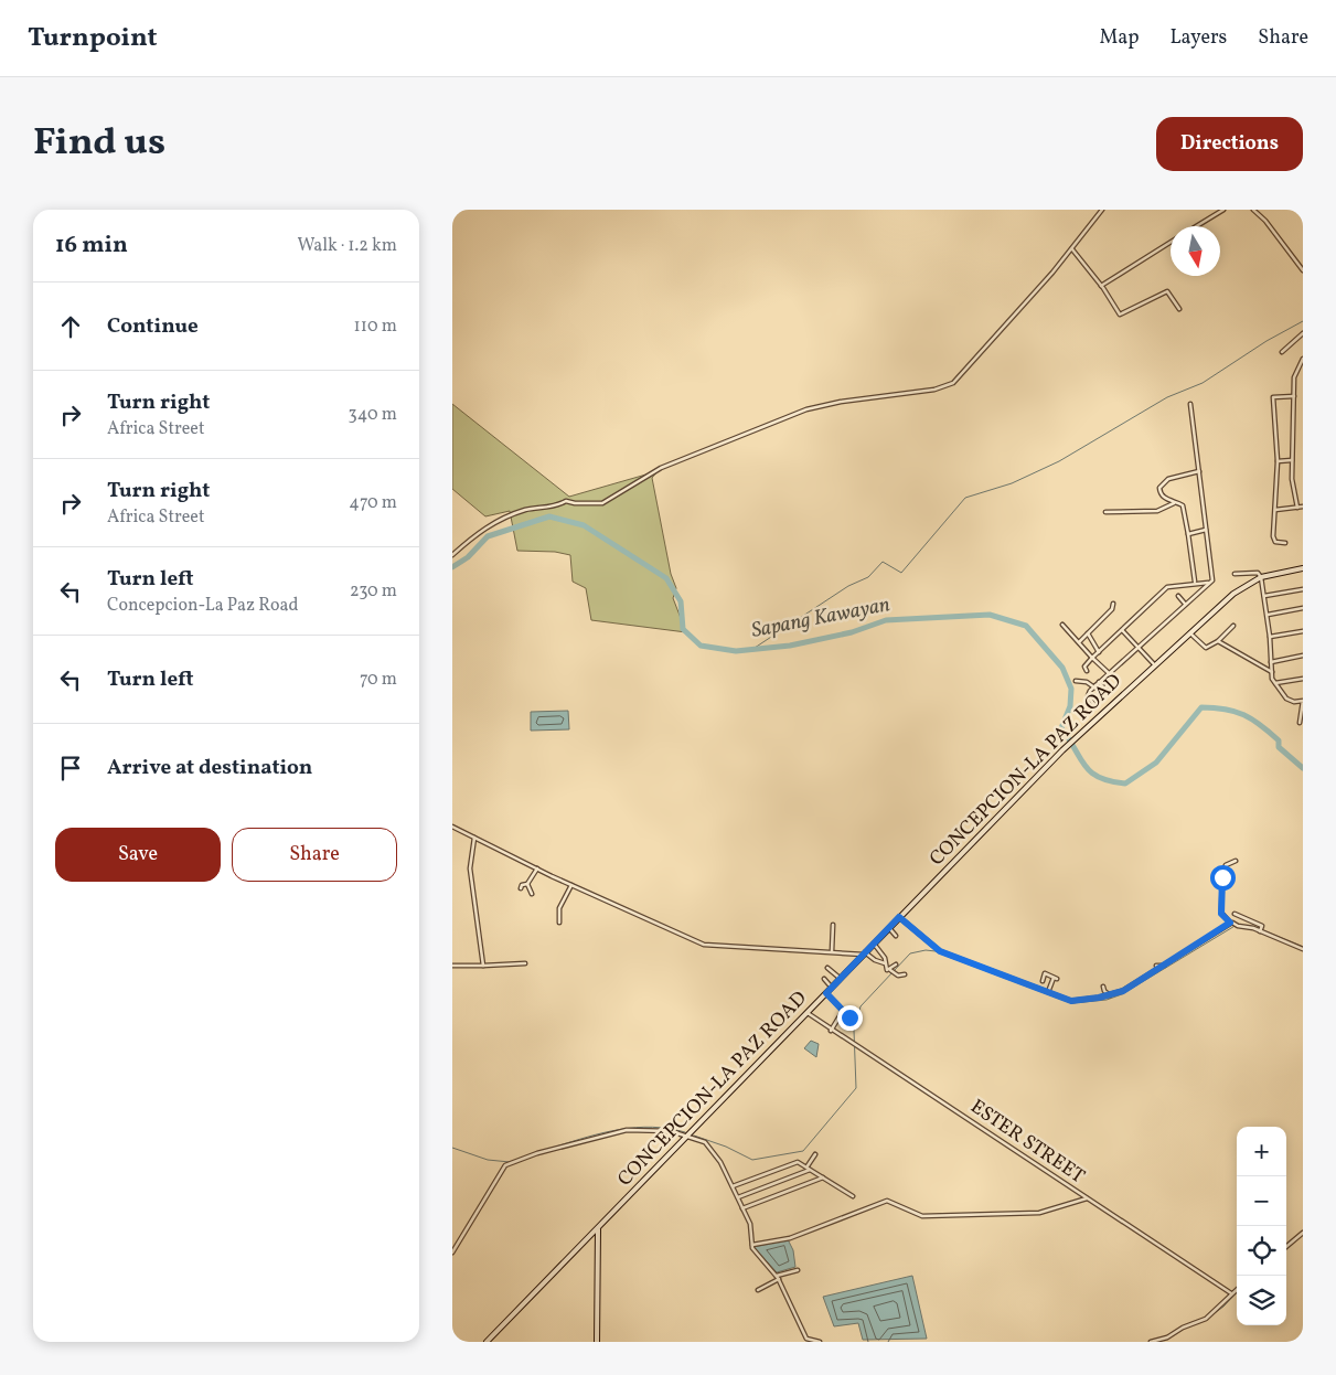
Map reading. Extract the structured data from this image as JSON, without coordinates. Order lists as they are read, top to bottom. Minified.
{"streets":{"main road":["CONCEPCION-LA PAZ ROAD"],"street":["ESTER STREET"]},"crossings":[["CONCEPCION-LA PAZ ROAD","ESTER STREET"]],"water":["Sapang Kawayan"],"north":"bottom","page":{"header":"Turnpoint","nav":["Map","Layers","Share"],"title":"Find us","buttons":["Directions",["Save","Share"]],"heading":["16 min","Walk · 1.2 km"],"list":[["Continue","110 m"],["Turn right","Africa Street","340 m"],["Turn right","Africa Street","470 m"],["Turn left","Concepcion-La Paz Road","230 m"],["Turn left","70 m"],"Arrive at destination"],"map_buttons":["+","−"]}}
